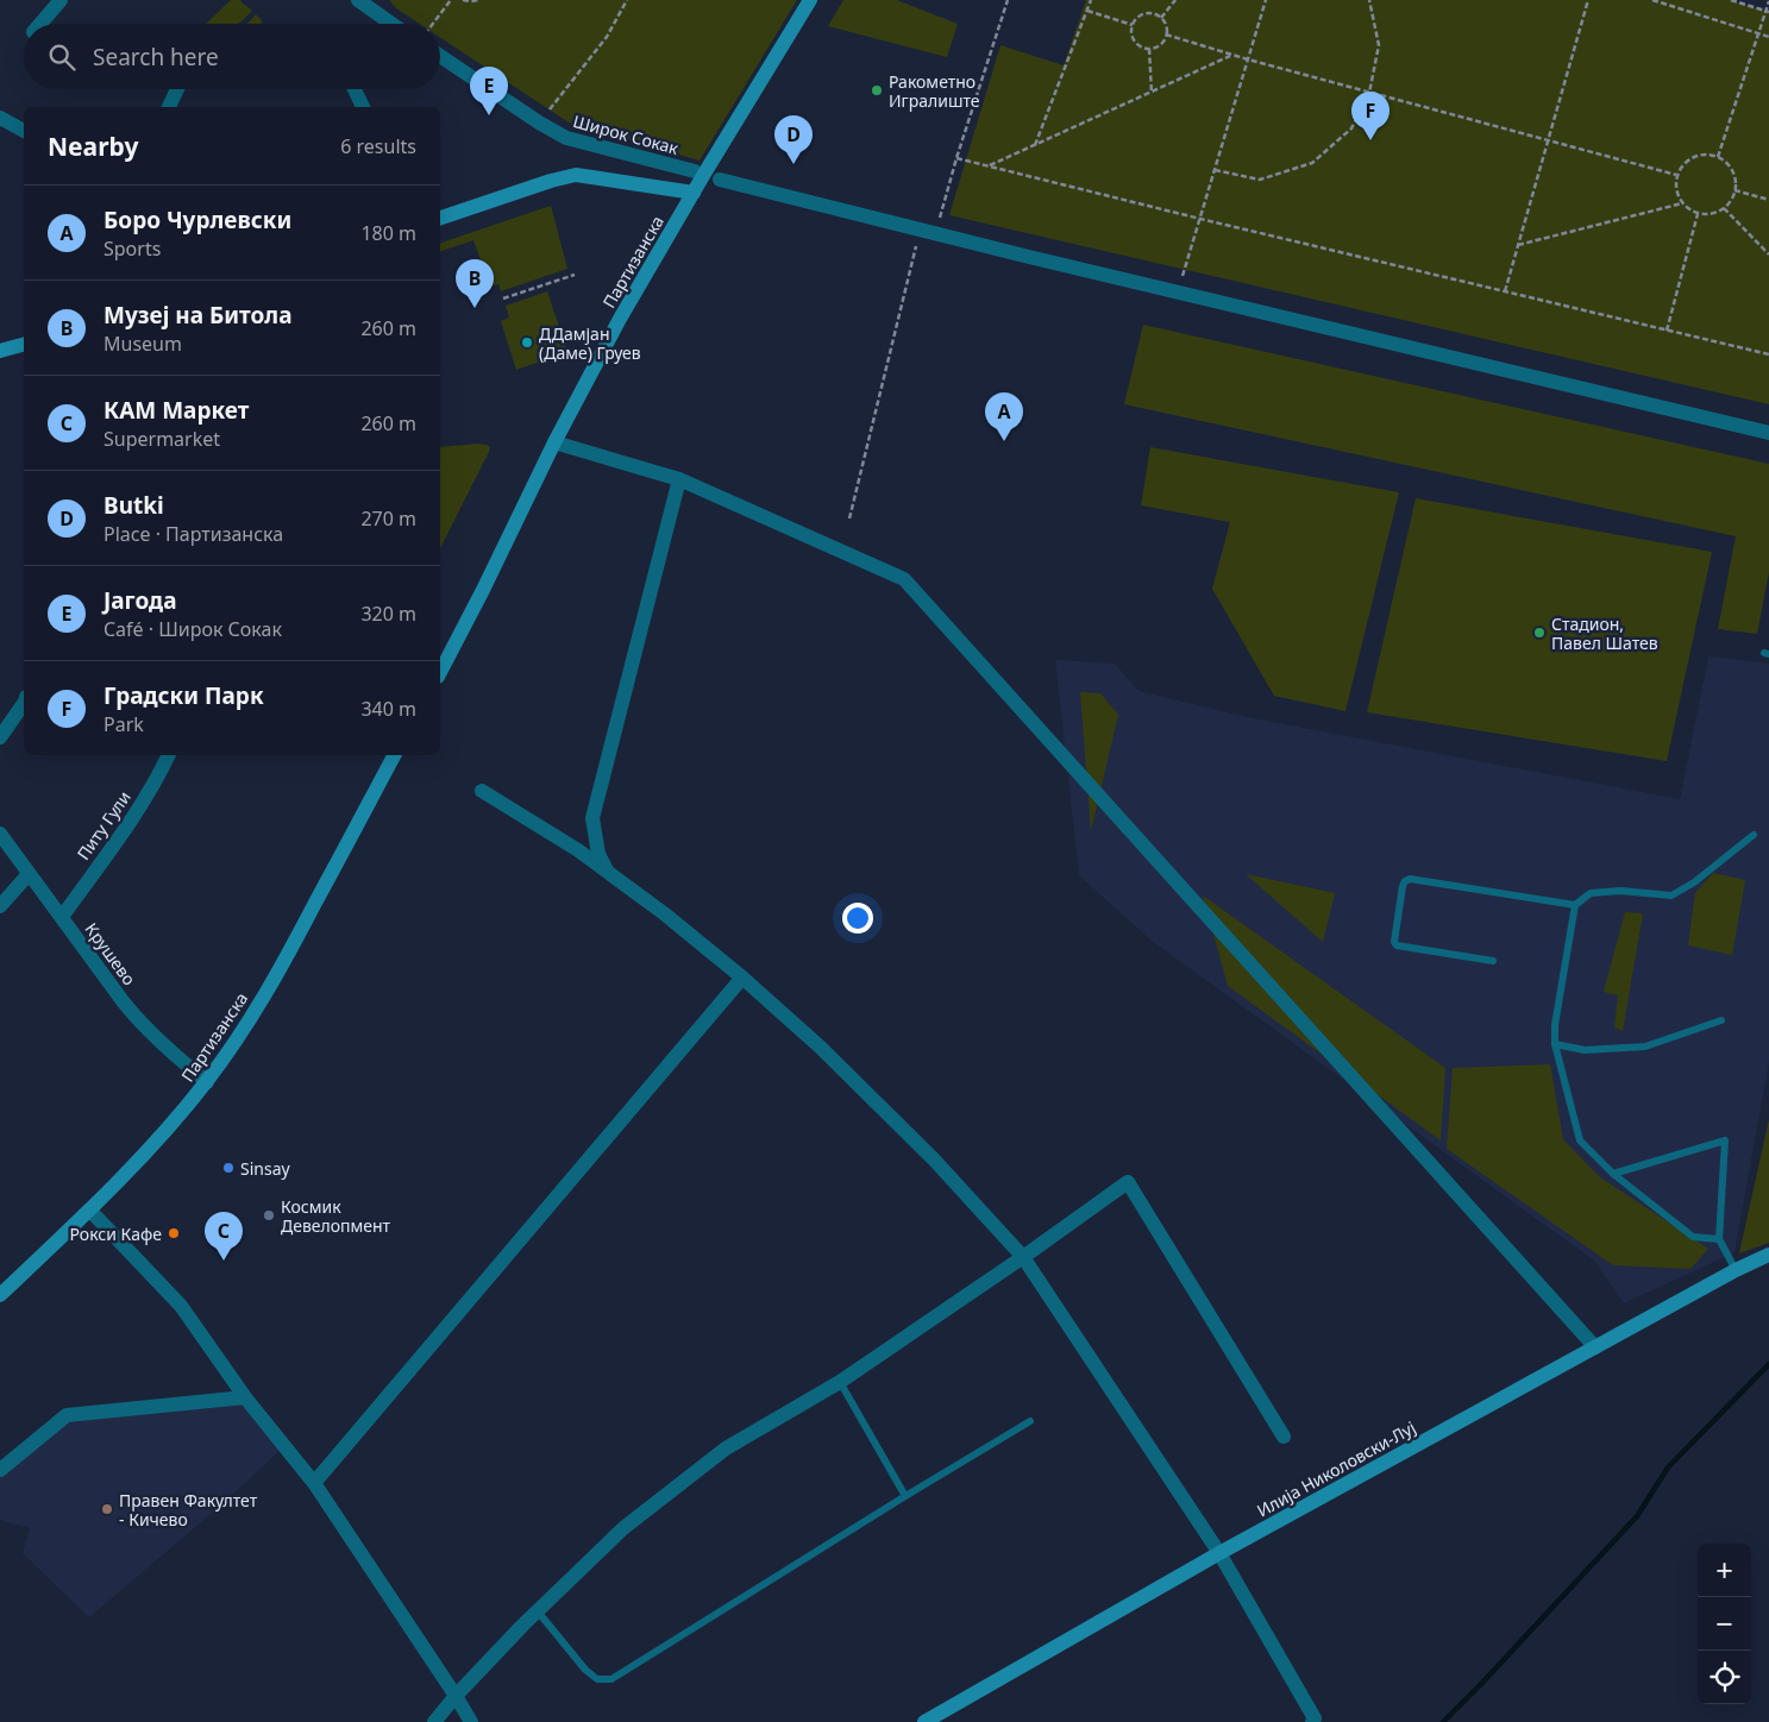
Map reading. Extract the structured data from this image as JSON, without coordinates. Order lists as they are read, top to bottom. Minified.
{"streets":{"street":["Широк Сокак","Партизанска","Питу Гули","Крушево","Илија Николовски-Луј"]},"crossings":[["Партизанска","Крушево"],["Питу Гули","Крушево"]],"places":["Ракометно Игралиште","ДДамјан (Даме) Груев","Стадион, Павел Шатев","Sinsay","Космик Девелопмент","Рокси Кафе","Правен Факултет - Кичево"],"page":{"search":"Search here","pins":["E","F","D","B","A","C"],"heading":["Nearby","6 results"],"list":[{"mark":"A","name":"Боро Чурлевски","note":"Sports","value":"180 m"},{"mark":"B","name":"Музеј на Битола","note":"Museum","value":"260 m"},{"mark":"C","name":"КАМ Маркет","note":"Supermarket","value":"260 m"},{"mark":"D","name":"Butki","note":"Place · Партизанска","value":"270 m"},{"mark":"E","name":"Јагода","note":"Café · Широк Сокак","value":"320 m"},{"mark":"F","name":"Градски Парк","note":"Park","value":"340 m"}],"map_buttons":["+","−"]}}
